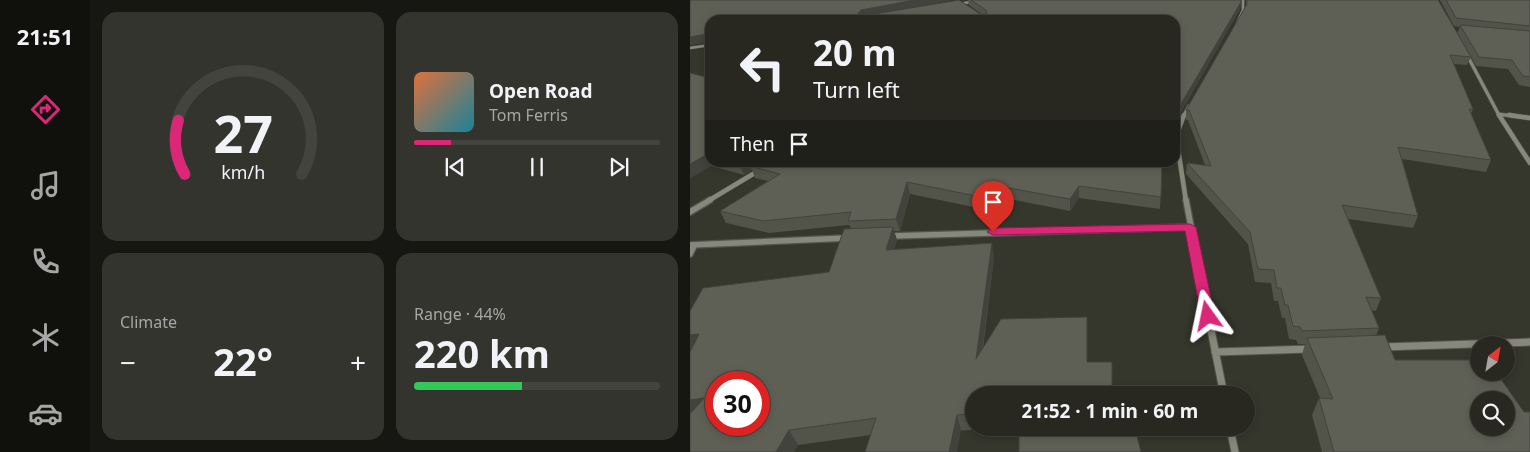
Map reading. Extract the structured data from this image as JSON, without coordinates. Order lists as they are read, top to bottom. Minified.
{"north":"top right","page":{"tabs":"21:51","turn":["20 m","Turn left"],"song":["Open Road","Tom Ferris"],"then":"Then","tile":["Climate",["Range · 44%","220 km"]],"heat":["−","22°","+"],"limit":"30","trip":"21:52 · 1 min · 60 m","gauge":["27","km/h"]}}
